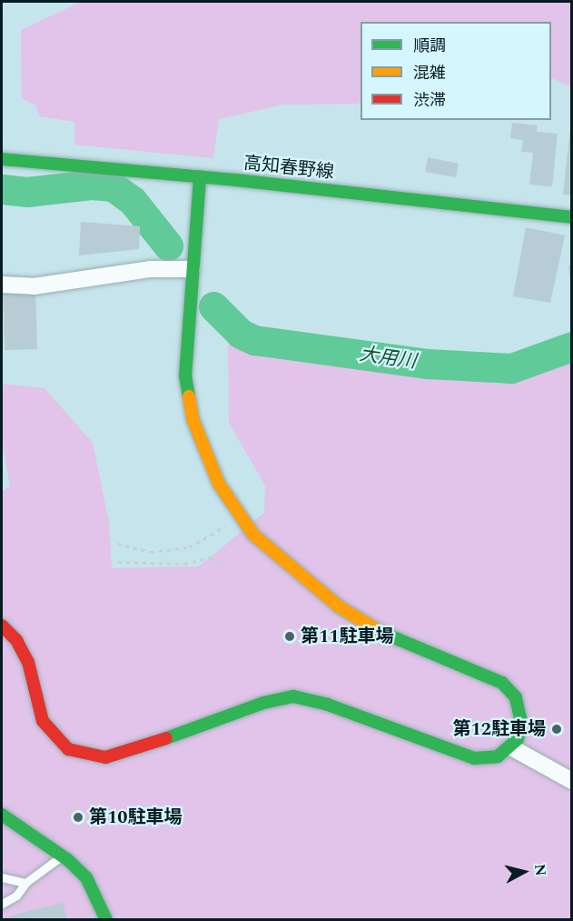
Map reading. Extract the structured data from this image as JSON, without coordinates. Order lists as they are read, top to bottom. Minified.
{"streets":{"street":["高知春野線"]},"water":["大用川"],"places":["第11駐車場","第12駐車場","第10駐車場"],"legend":["順調","混雑","渋滞"],"north":"right"}
